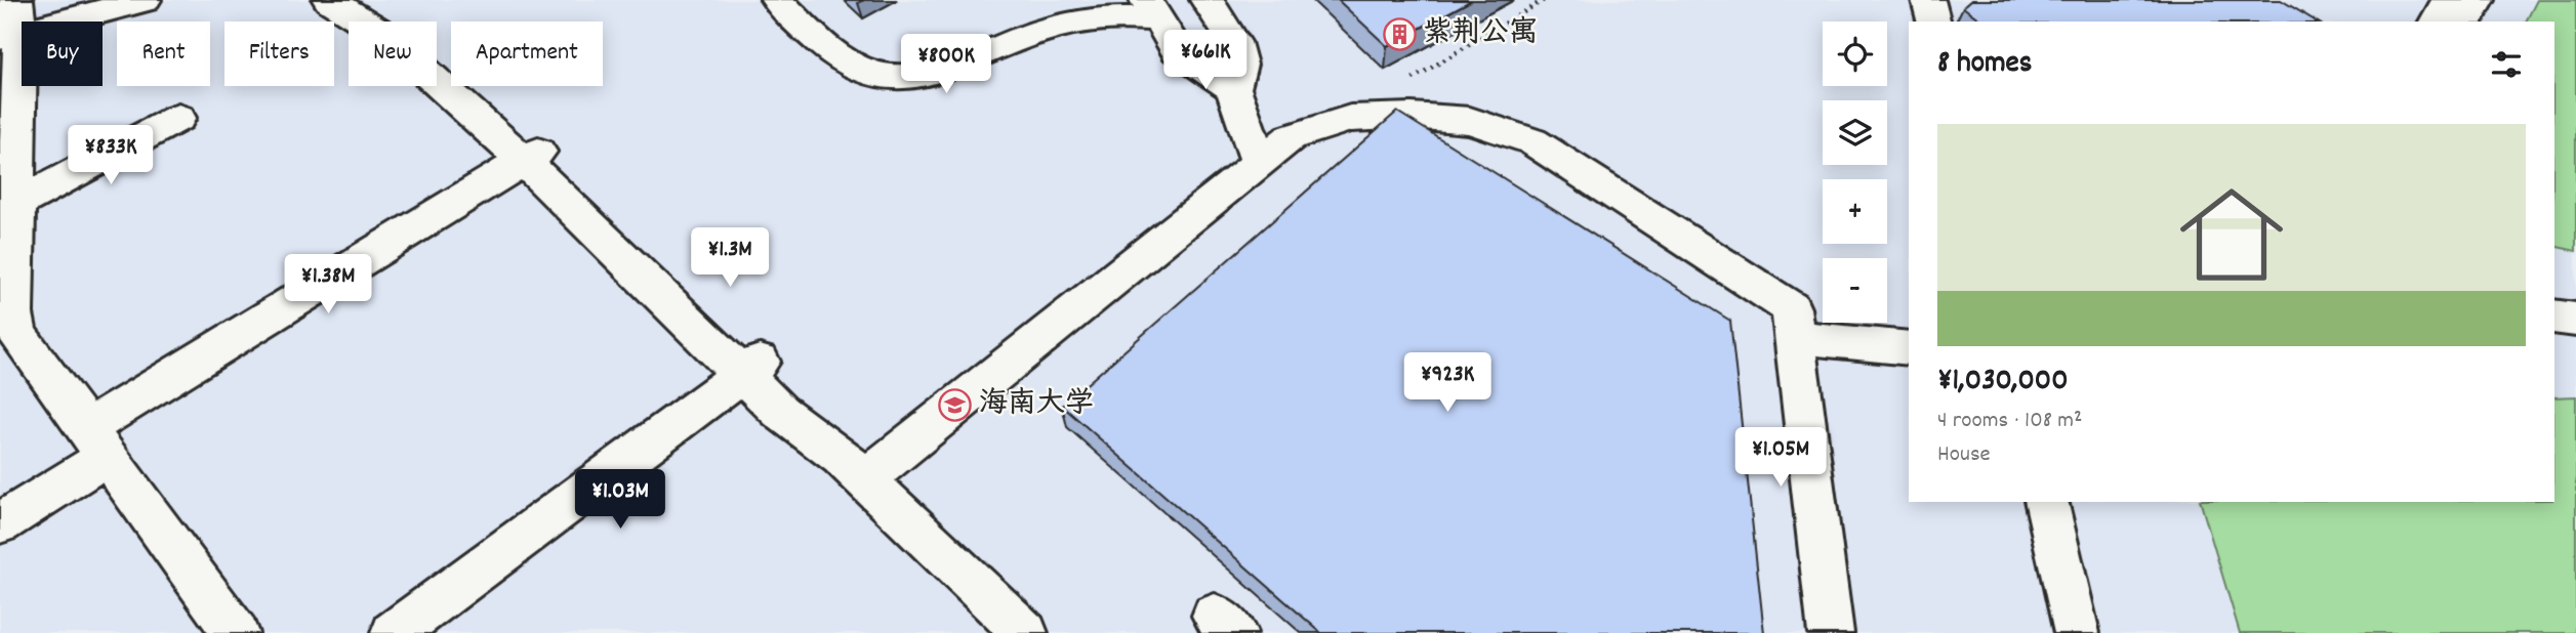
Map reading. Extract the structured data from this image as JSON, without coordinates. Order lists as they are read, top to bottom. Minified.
{"places":{"building":["紫荆公寓"],"school or university":["海南大学"]},"page":{"map_buttons":["+","−"],"chip":["Buy","Rent","Filters","New","Apartment"],"heading":"8 homes","price":["¥661K","¥800K","¥833K","¥1.3M","¥1.38M","¥923K","¥1.05M","¥1.03M"],"list":[{"name":"¥1,030,000","note":"4 rooms · 108 m² · House"}]}}
